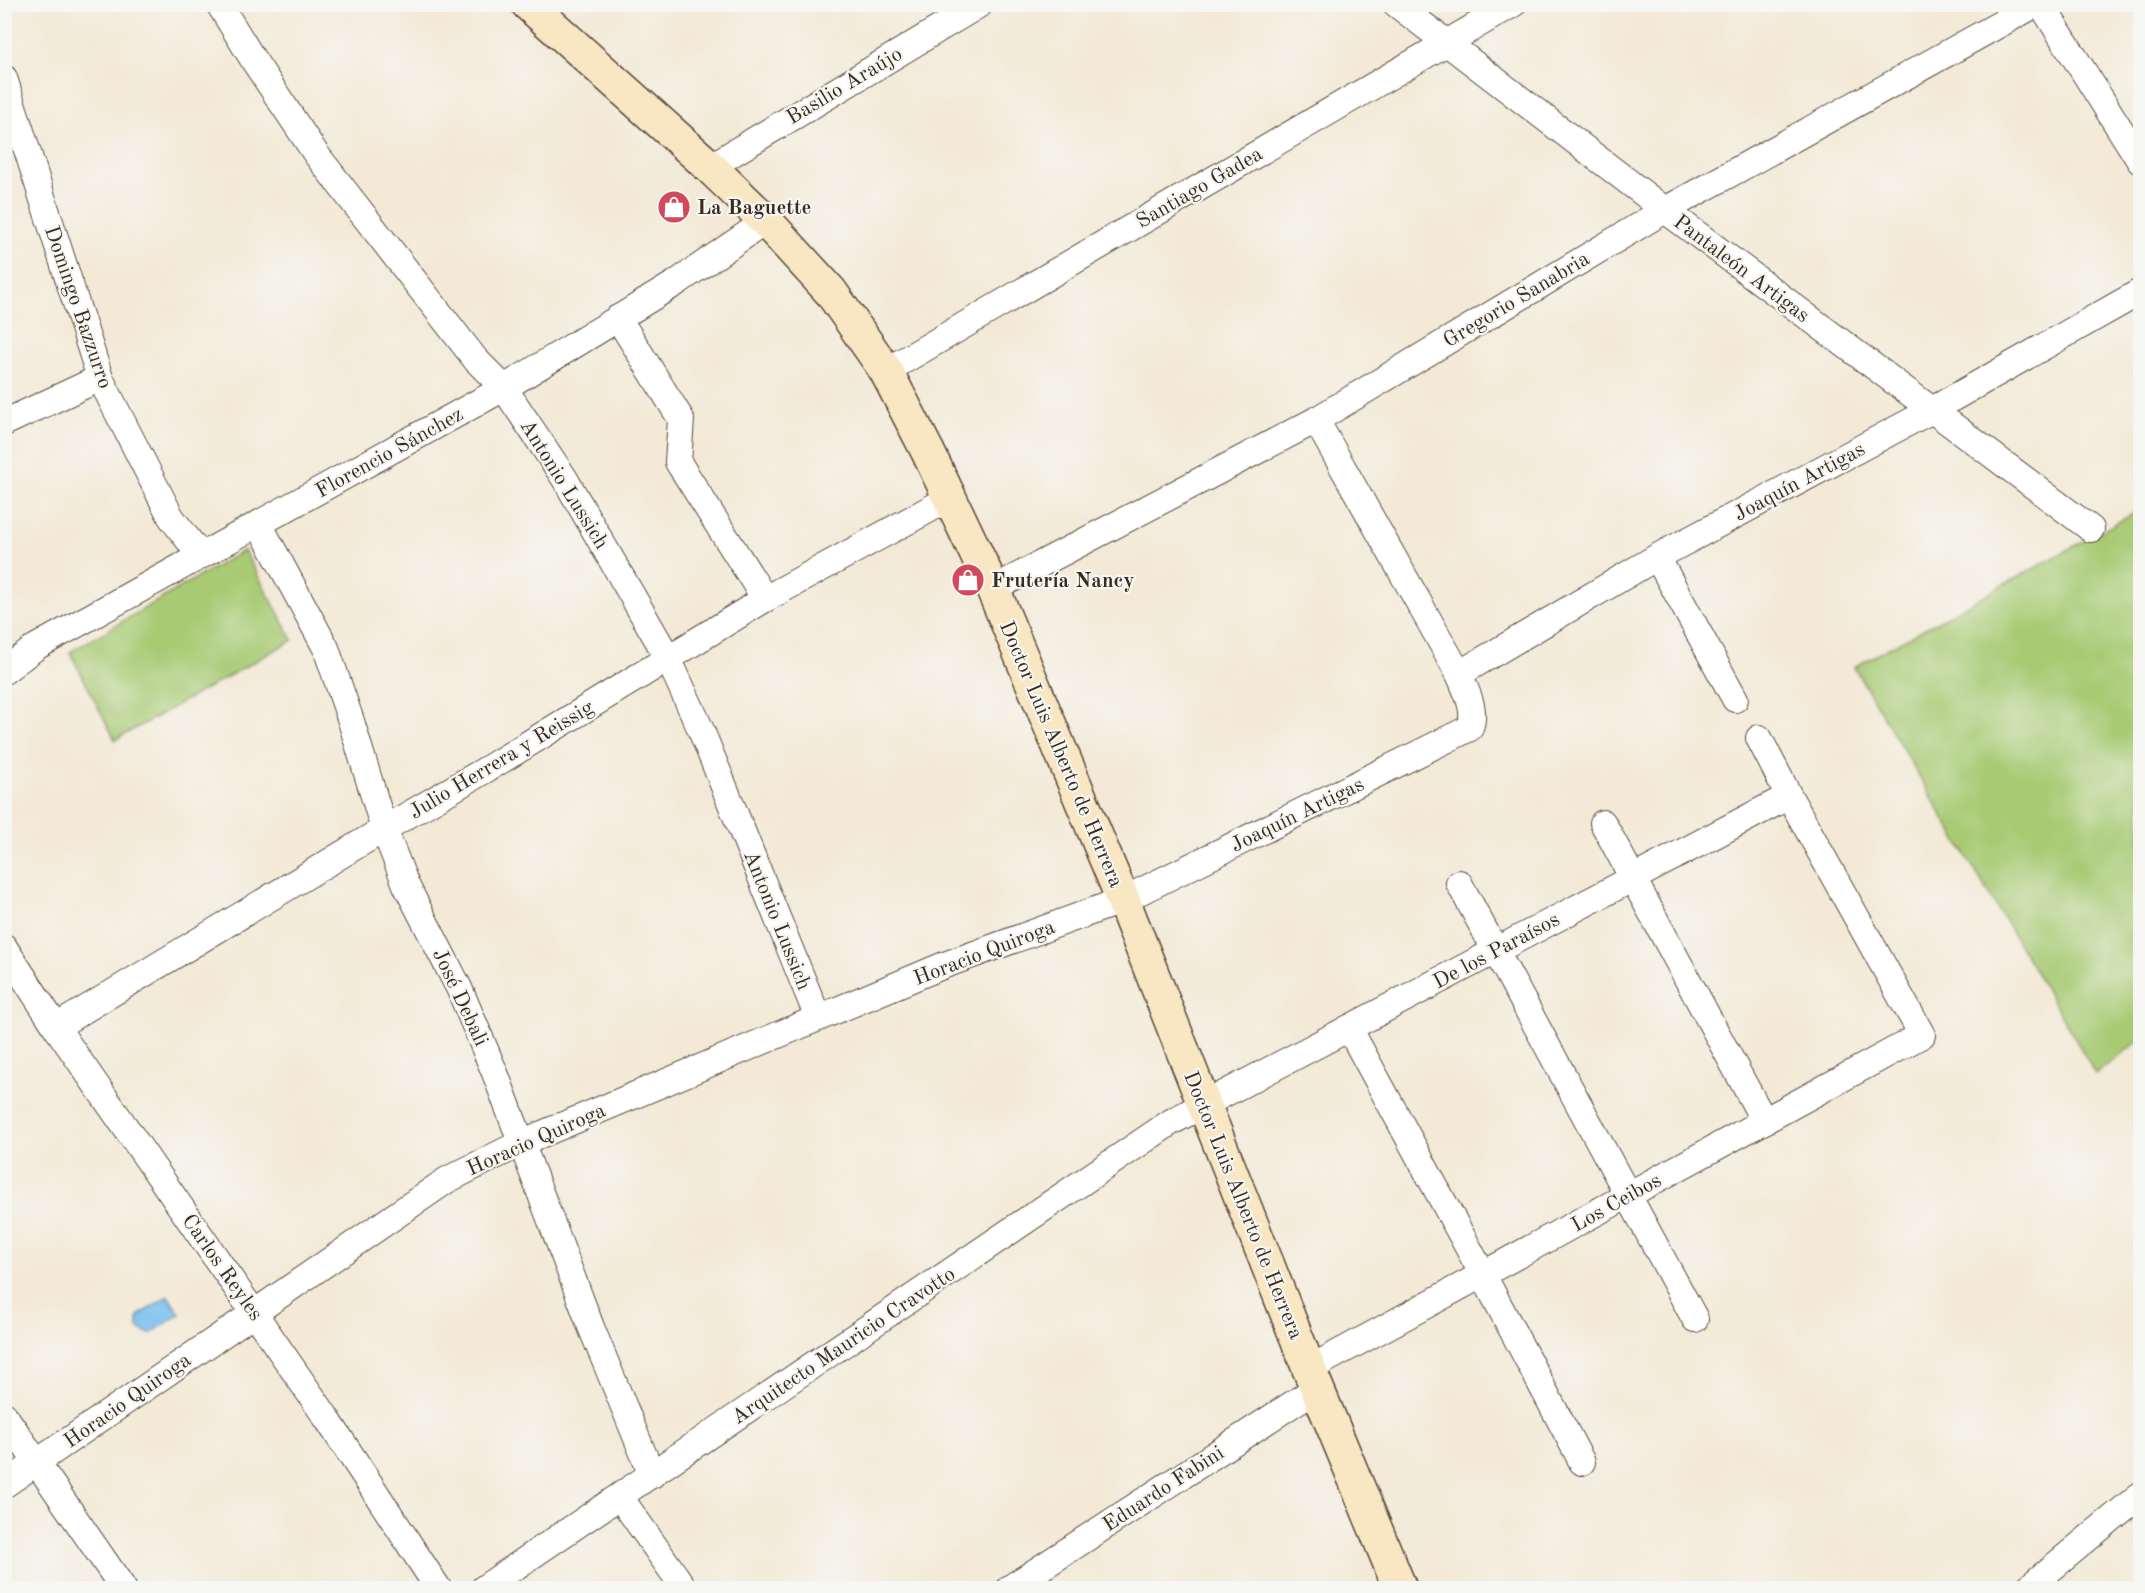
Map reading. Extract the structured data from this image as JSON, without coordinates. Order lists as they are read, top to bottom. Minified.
{"streets":{"street":["Basilio Araújo","Santiago Gadea","Pantaleón Artigas","Gregorio Sanabria","Domingo Bazzurro","Florencio Sánchez","Joaquín Artigas","Antonio Lussich","Doctor Luis Alberto de Herrera","Julio Herrera y Reissig","De los Paraísos","Horacio Quiroga","José Debali","Los Ceibos","Carlos Reyles","Arquitecto Mauricio Cravotto","Eduardo Fabini"]},"crossings":[["Basilio Araújo","Doctor Luis Alberto de Herrera"],["Santiago Gadea","Pantaleón Artigas"],["Santiago Gadea","Doctor Luis Alberto de Herrera"],["Pantaleón Artigas","Gregorio Sanabria"],["Pantaleón Artigas","Joaquín Artigas"],["Gregorio Sanabria","Doctor Luis Alberto de Herrera"],["Domingo Bazzurro","Florencio Sánchez"],["Florencio Sánchez","Antonio Lussich"],["Florencio Sánchez","Doctor Luis Alberto de Herrera"],["Florencio Sánchez","José Debali"],["Joaquín Artigas","Doctor Luis Alberto de Herrera"],["Joaquín Artigas","Horacio Quiroga"],["Antonio Lussich","Julio Herrera y Reissig"],["Antonio Lussich","Horacio Quiroga"],["Doctor Luis Alberto de Herrera","Julio Herrera y Reissig"],["Doctor Luis Alberto de Herrera","De los Paraísos"],["Doctor Luis Alberto de Herrera","Horacio Quiroga"],["Doctor Luis Alberto de Herrera","Los Ceibos"],["Doctor Luis Alberto de Herrera","Arquitecto Mauricio Cravotto"],["Doctor Luis Alberto de Herrera","Eduardo Fabini"],["Julio Herrera y Reissig","José Debali"],["Julio Herrera y Reissig","Carlos Reyles"],["De los Paraísos","Los Ceibos"],["De los Paraísos","Arquitecto Mauricio Cravotto"],["Horacio Quiroga","José Debali"],["Horacio Quiroga","Carlos Reyles"],["José Debali","Arquitecto Mauricio Cravotto"],["Los Ceibos","Eduardo Fabini"]],"places":{"shop":["La Baguette","Frutería Nancy"]}}
